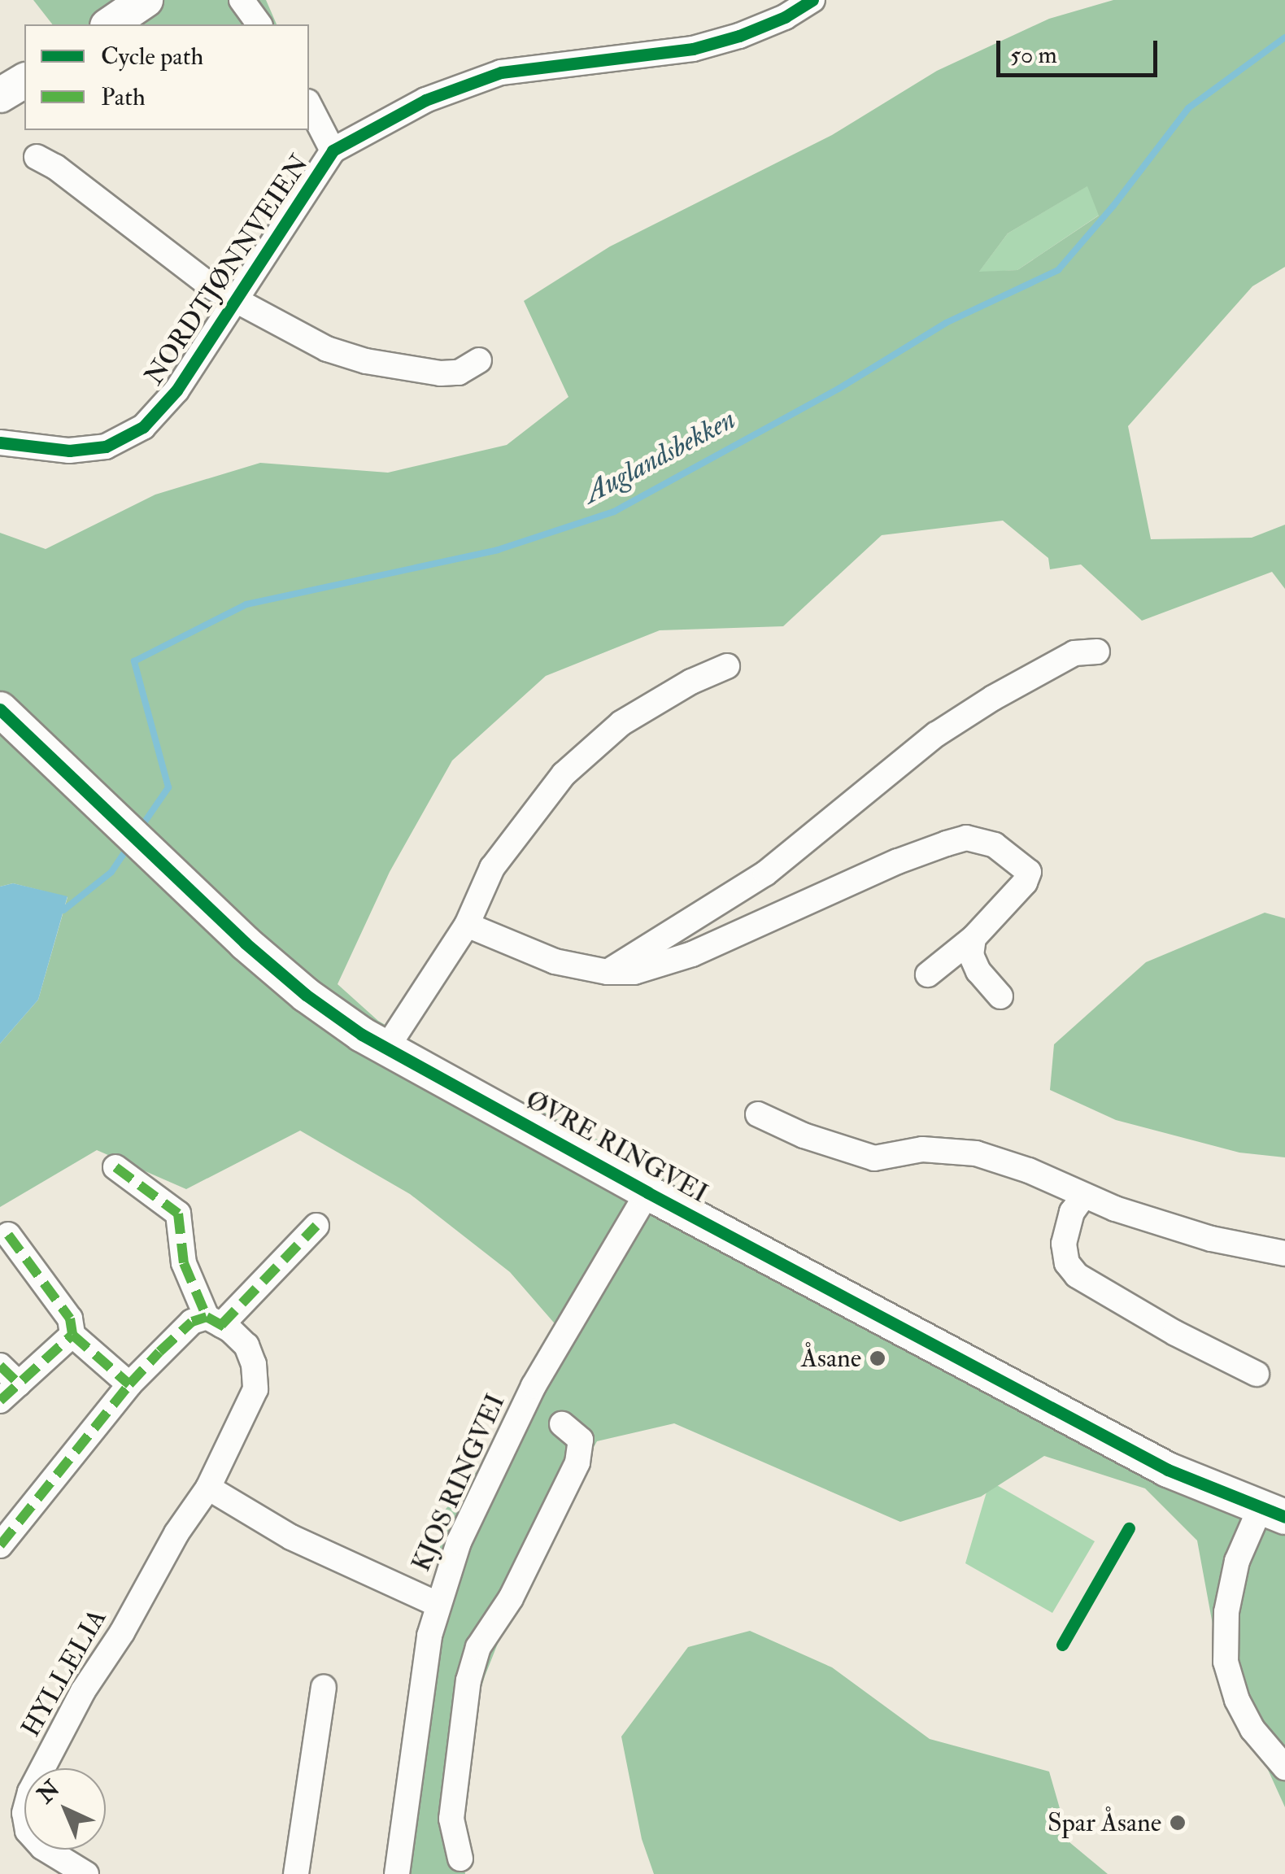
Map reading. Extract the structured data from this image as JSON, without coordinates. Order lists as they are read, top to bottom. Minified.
{"streets":{"street":["NORDTJØNNVEIEN","ØVRE RINGVEI","KJOS RINGVEI","HYLLELIA"]},"crossings":[["ØVRE RINGVEI","KJOS RINGVEI"]],"water":["Auglandsbekken"],"places":["Åsane","Spar Åsane"],"legend":["Cycle path","Path"],"scale_bar":"50 m","north":"top left"}
